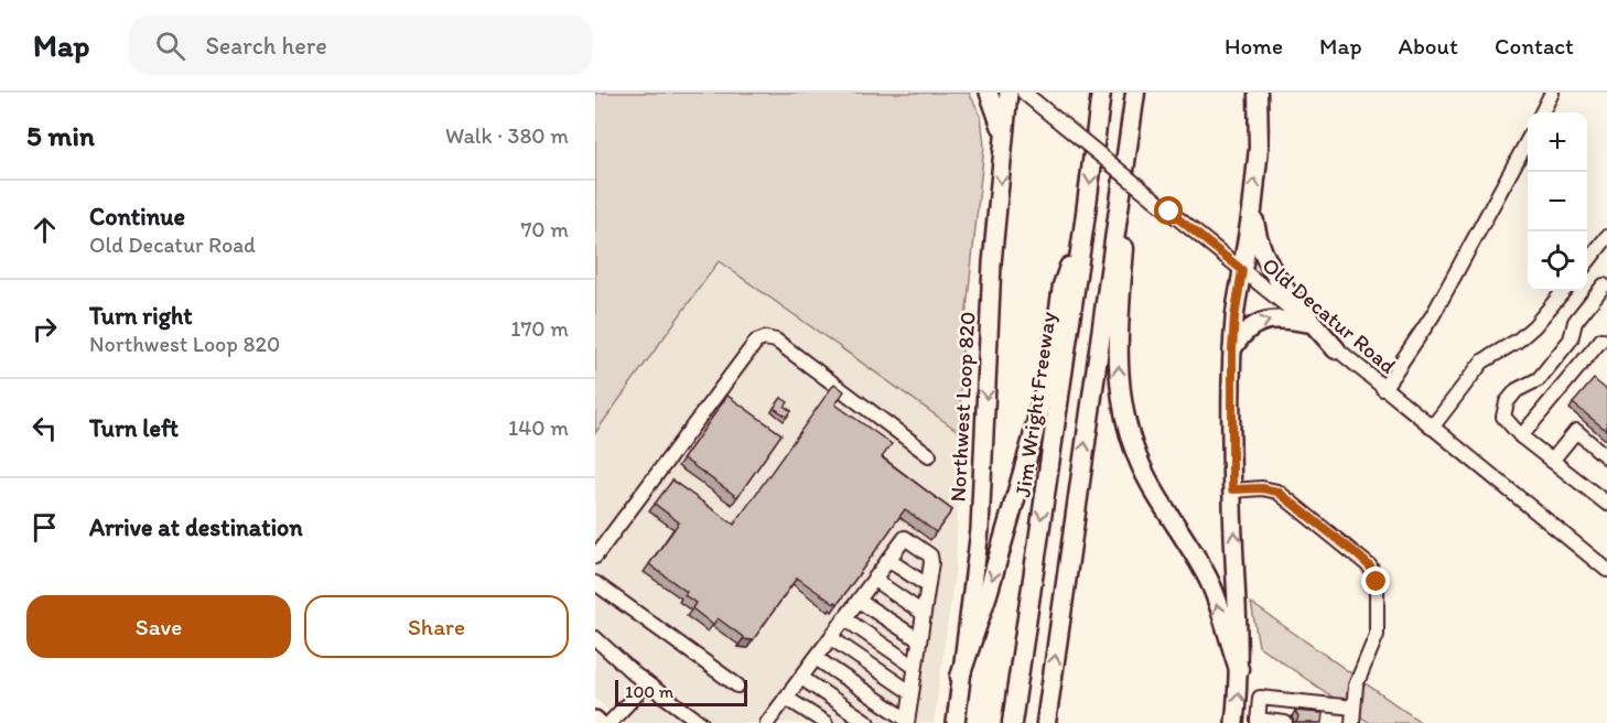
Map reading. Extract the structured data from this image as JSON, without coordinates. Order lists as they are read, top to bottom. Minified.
{"streets":{"highway":["Jim Wright Freeway"],"main road":["Northwest Loop 820"],"street":["Old Decatur Road"]},"one_way":["Northwest Loop 820"],"scale_bar":"100 m","page":{"header":"Map","search":"Search here","nav":["Home","Map","About","Contact"],"heading":["5 min","Walk · 380 m"],"map_buttons":["+","−"],"list":[["Continue","Old Decatur Road","70 m"],["Turn right","Northwest Loop 820","170 m"],["Turn left","140 m"],"Arrive at destination"],"buttons":["Save","Share"],"scale":"100 m"}}
